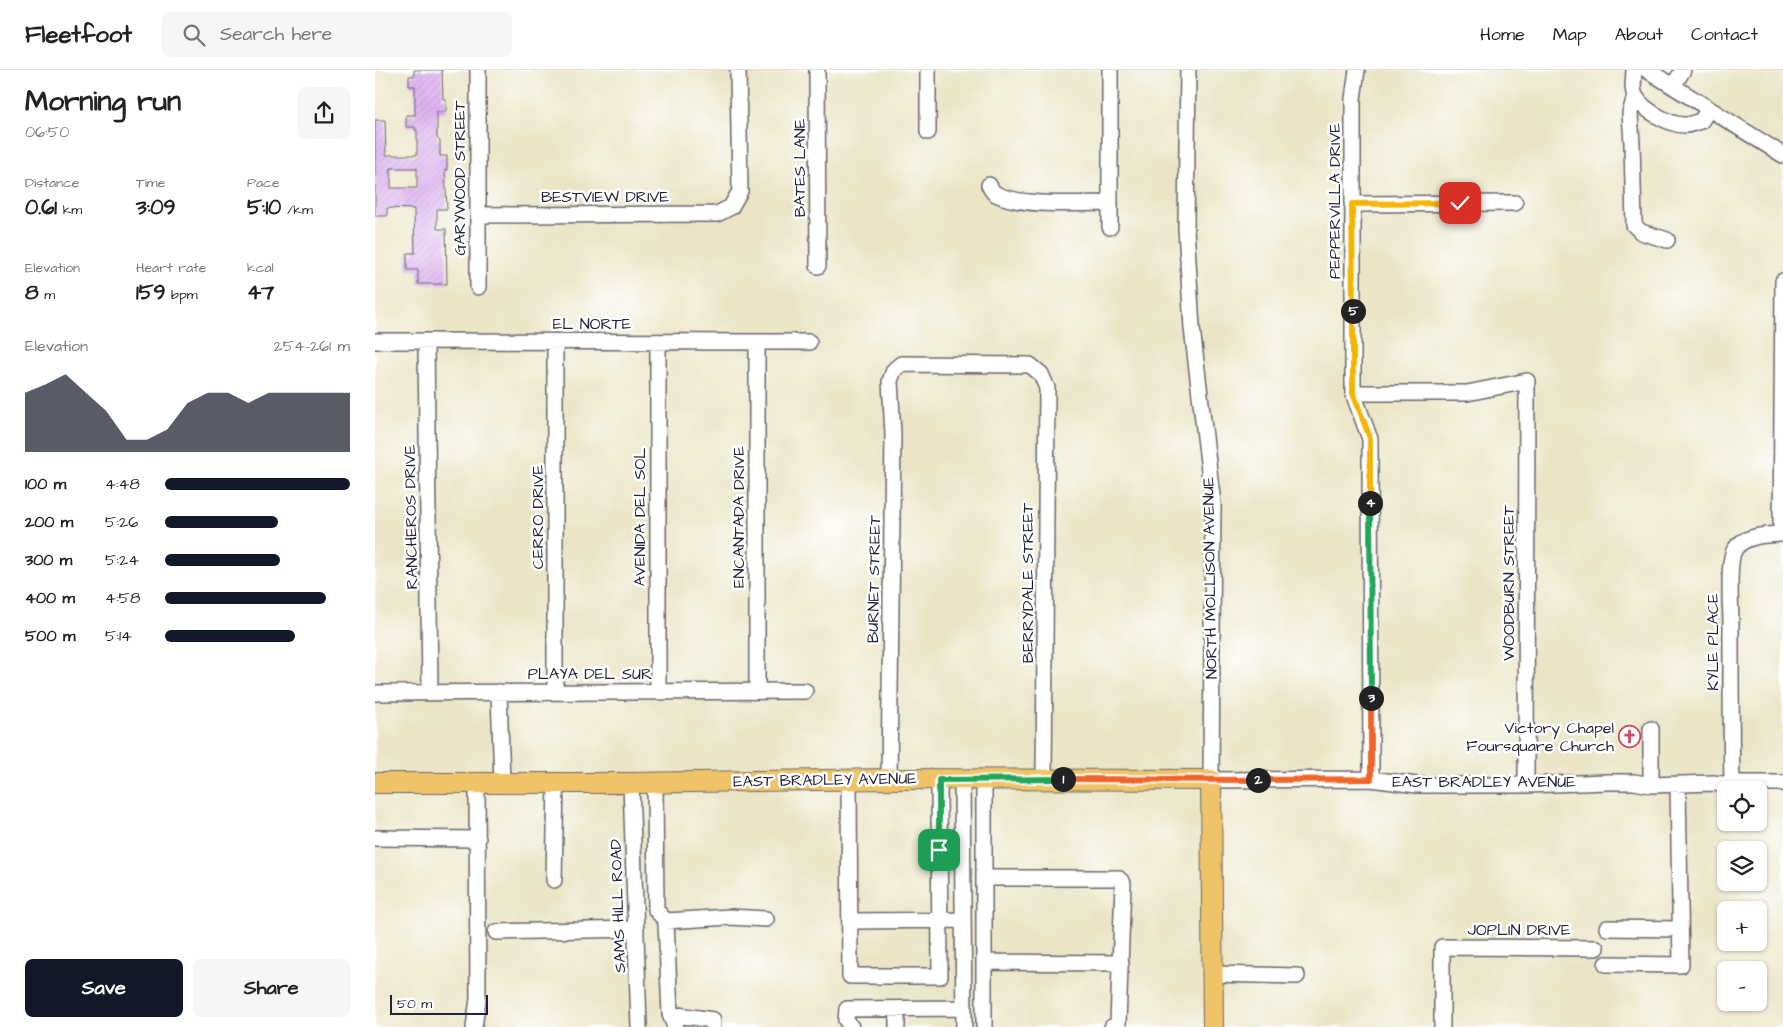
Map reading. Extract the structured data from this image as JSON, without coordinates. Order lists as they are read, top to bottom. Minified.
{"streets":{"main road":["NORTH MOLLISON AVENUE","EAST BRADLEY AVENUE"],"street":["BATES LANE","GARYWOOD STREET","BESTVIEW DRIVE","PEPPERVILLA DRIVE","EL NORTE","RANCHEROS DRIVE","CERRO DRIVE","AVENIDA DEL SOL","ENCANTADA DRIVE","BURNET STREET","BERRYDALE STREET","WOODBURN STREET","KYLE PLACE","PLAYA DEL SUR","SAMS HILL ROAD","JOPLIN DRIVE"]},"crossings":[["GARYWOOD STREET","BESTVIEW DRIVE"],["PEPPERVILLA DRIVE","WOODBURN STREET"],["PEPPERVILLA DRIVE","EAST BRADLEY AVENUE"],["EL NORTE","RANCHEROS DRIVE"],["EL NORTE","CERRO DRIVE"],["EL NORTE","AVENIDA DEL SOL"],["EL NORTE","ENCANTADA DRIVE"],["RANCHEROS DRIVE","PLAYA DEL SUR"],["CERRO DRIVE","PLAYA DEL SUR"],["AVENIDA DEL SOL","PLAYA DEL SUR"],["ENCANTADA DRIVE","PLAYA DEL SUR"],["NORTH MOLLISON AVENUE","EAST BRADLEY AVENUE"],["BURNET STREET","BERRYDALE STREET"],["BURNET STREET","EAST BRADLEY AVENUE"],["BERRYDALE STREET","EAST BRADLEY AVENUE"],["WOODBURN STREET","EAST BRADLEY AVENUE"],["EAST BRADLEY AVENUE","SAMS HILL ROAD"]],"places":{"church":["Victory Chapel Foursquare Church"]},"scale_bar":"50 m","page":{"header":"Fleetfoot","search":"Search here","nav":["Home","Map","About","Contact"],"heading":["Morning run","06:50"],"stats":[["Distance","0.61 km"],["Time","3:09"],["Pace","5:10 /km"],["Elevation","8 m"],["Heart rate","159 bpm"],["kcal","47"]],"pins":["5","4","3","1","2"],"chart":["Elevation","254–261 m"],"list":[{"name":"100 m","note":"4:48"},{"name":"200 m","note":"5:26"},{"name":"300 m","note":"5:24"},{"name":"400 m","note":"4:58"},{"name":"500 m","note":"5:14"}],"map_buttons":["+","−"],"buttons":["Save","Share"],"scale":"50 m"}}
